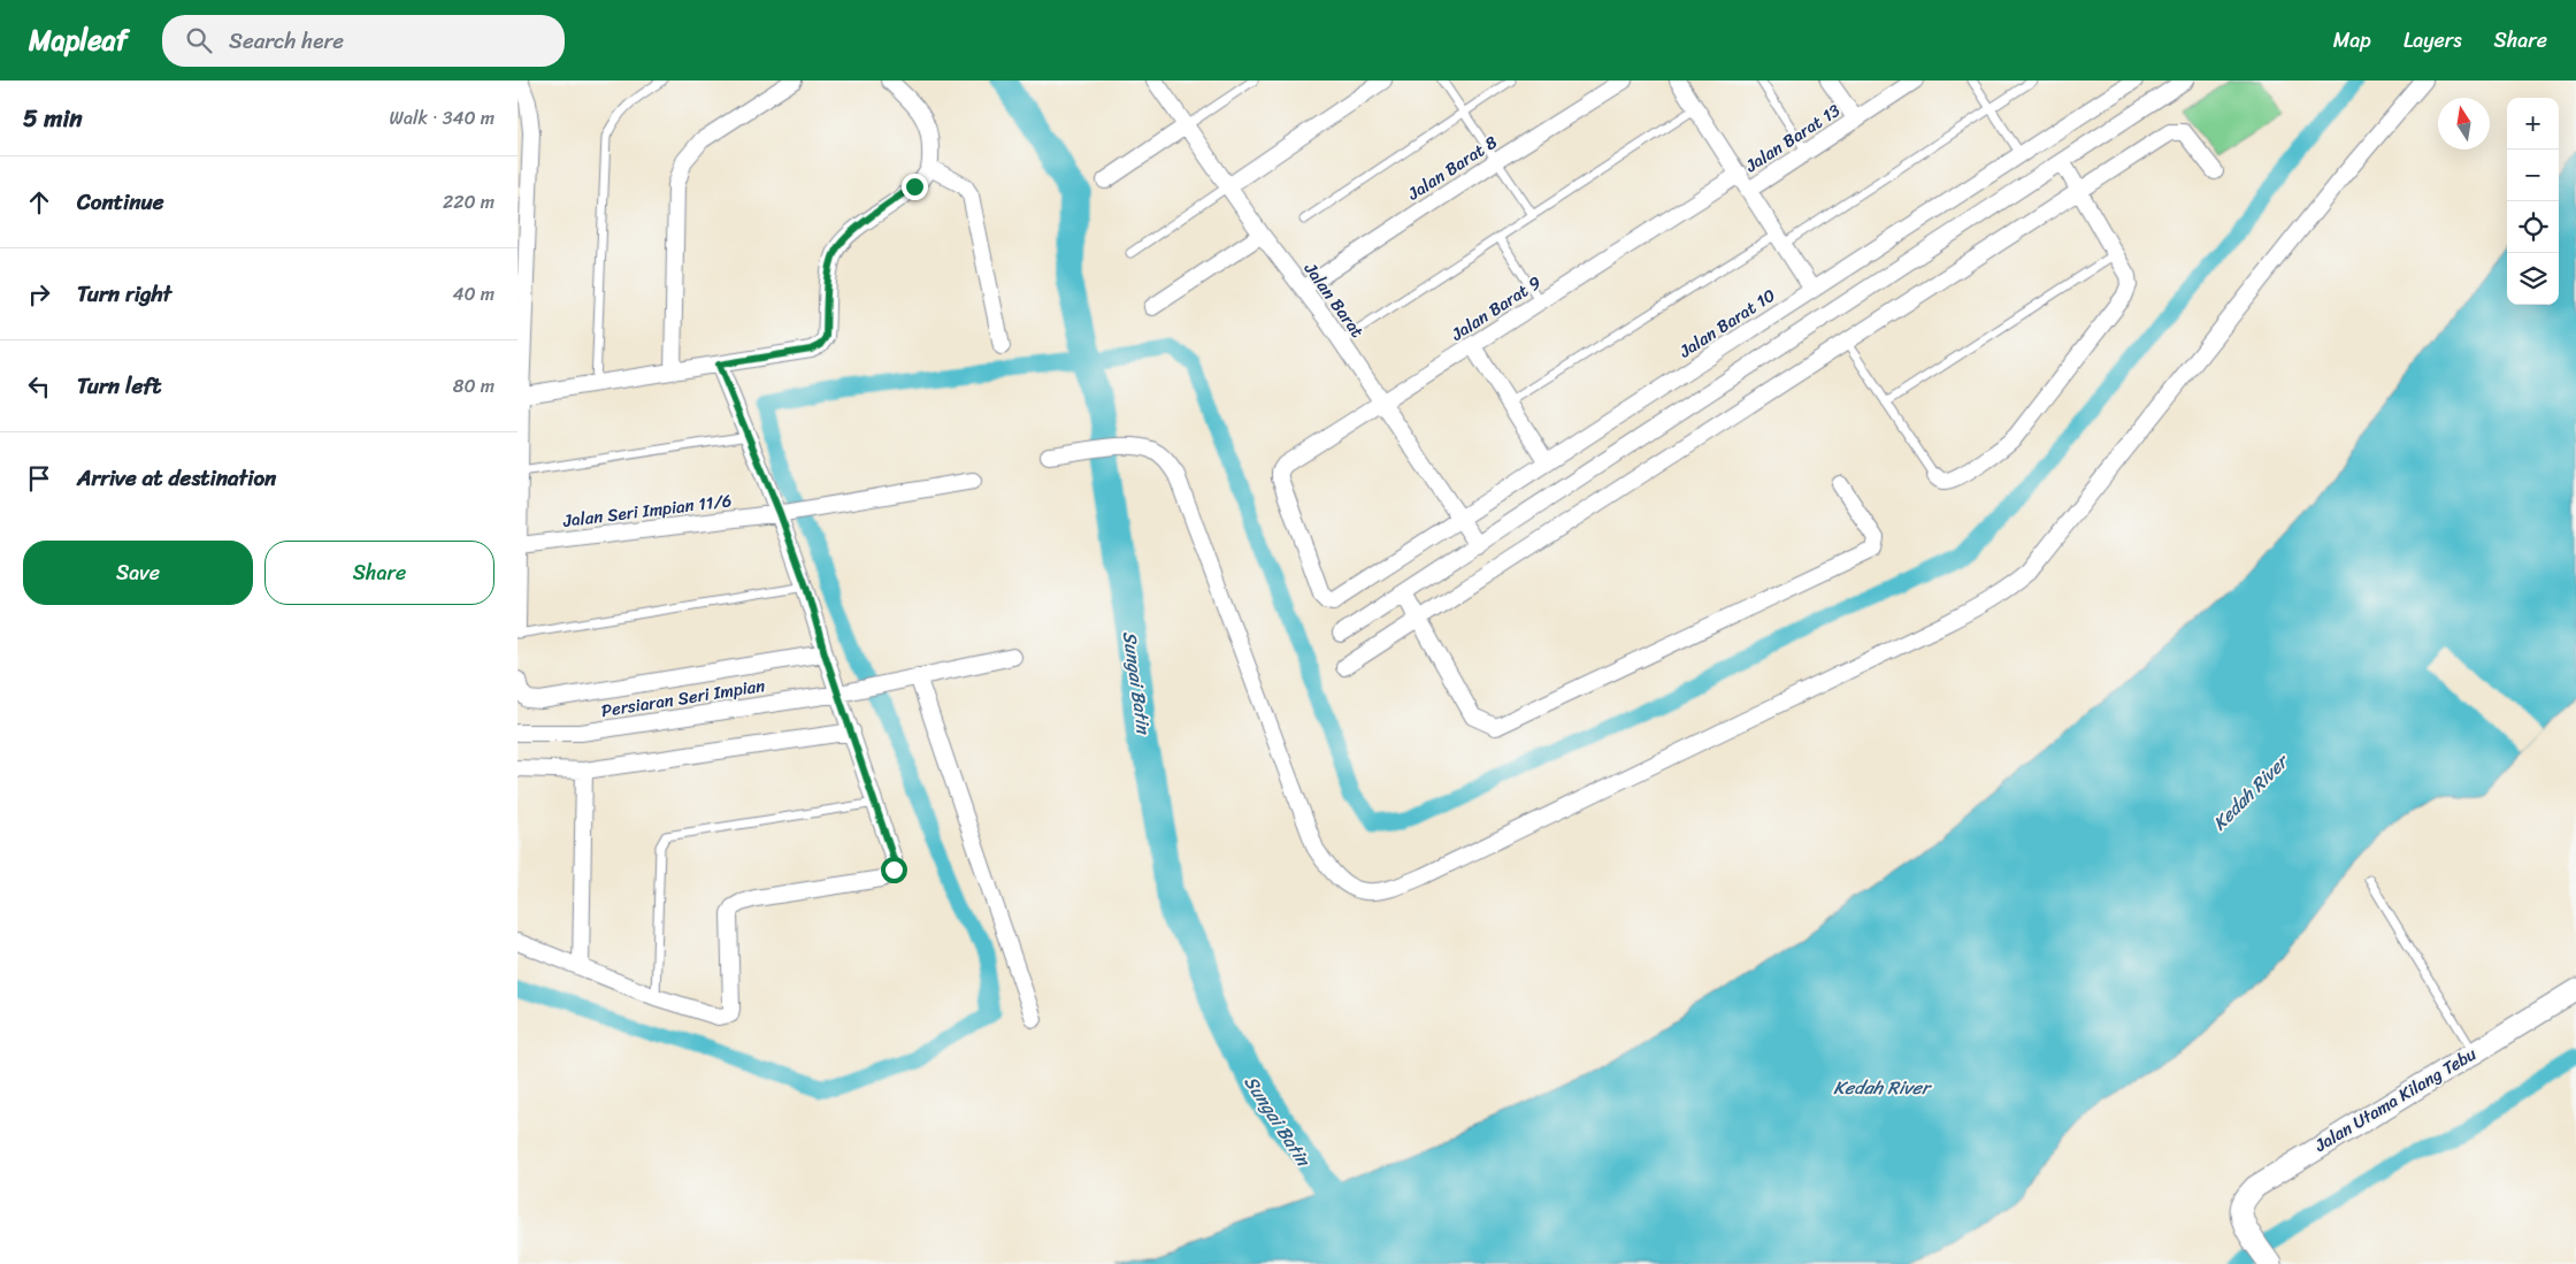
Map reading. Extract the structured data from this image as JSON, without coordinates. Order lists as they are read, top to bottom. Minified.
{"streets":{"street":["Jalan Barat 13","Jalan Barat 8","Jalan Barat","Jalan Barat 9","Jalan Barat 10","Jalan Seri Impian 11/6","Persiaran Seri Impian","Jalan Utama Kilang Tebu"]},"crossings":[["Jalan Barat 8","Jalan Barat"],["Jalan Barat","Jalan Barat 9"],["Jalan Barat","Jalan Barat 10"],["Jalan Barat 9","Jalan Barat 10"]],"water":["Sungai Batin","Kedah River"],"north":"top","page":{"header":"Mapleaf","search":"Search here","nav":["Map","Layers","Share"],"heading":["5 min","Walk · 340 m"],"map_buttons":["+","−"],"list":[["Continue","220 m"],["Turn right","40 m"],["Turn left","80 m"],"Arrive at destination"],"buttons":["Save","Share"]}}
